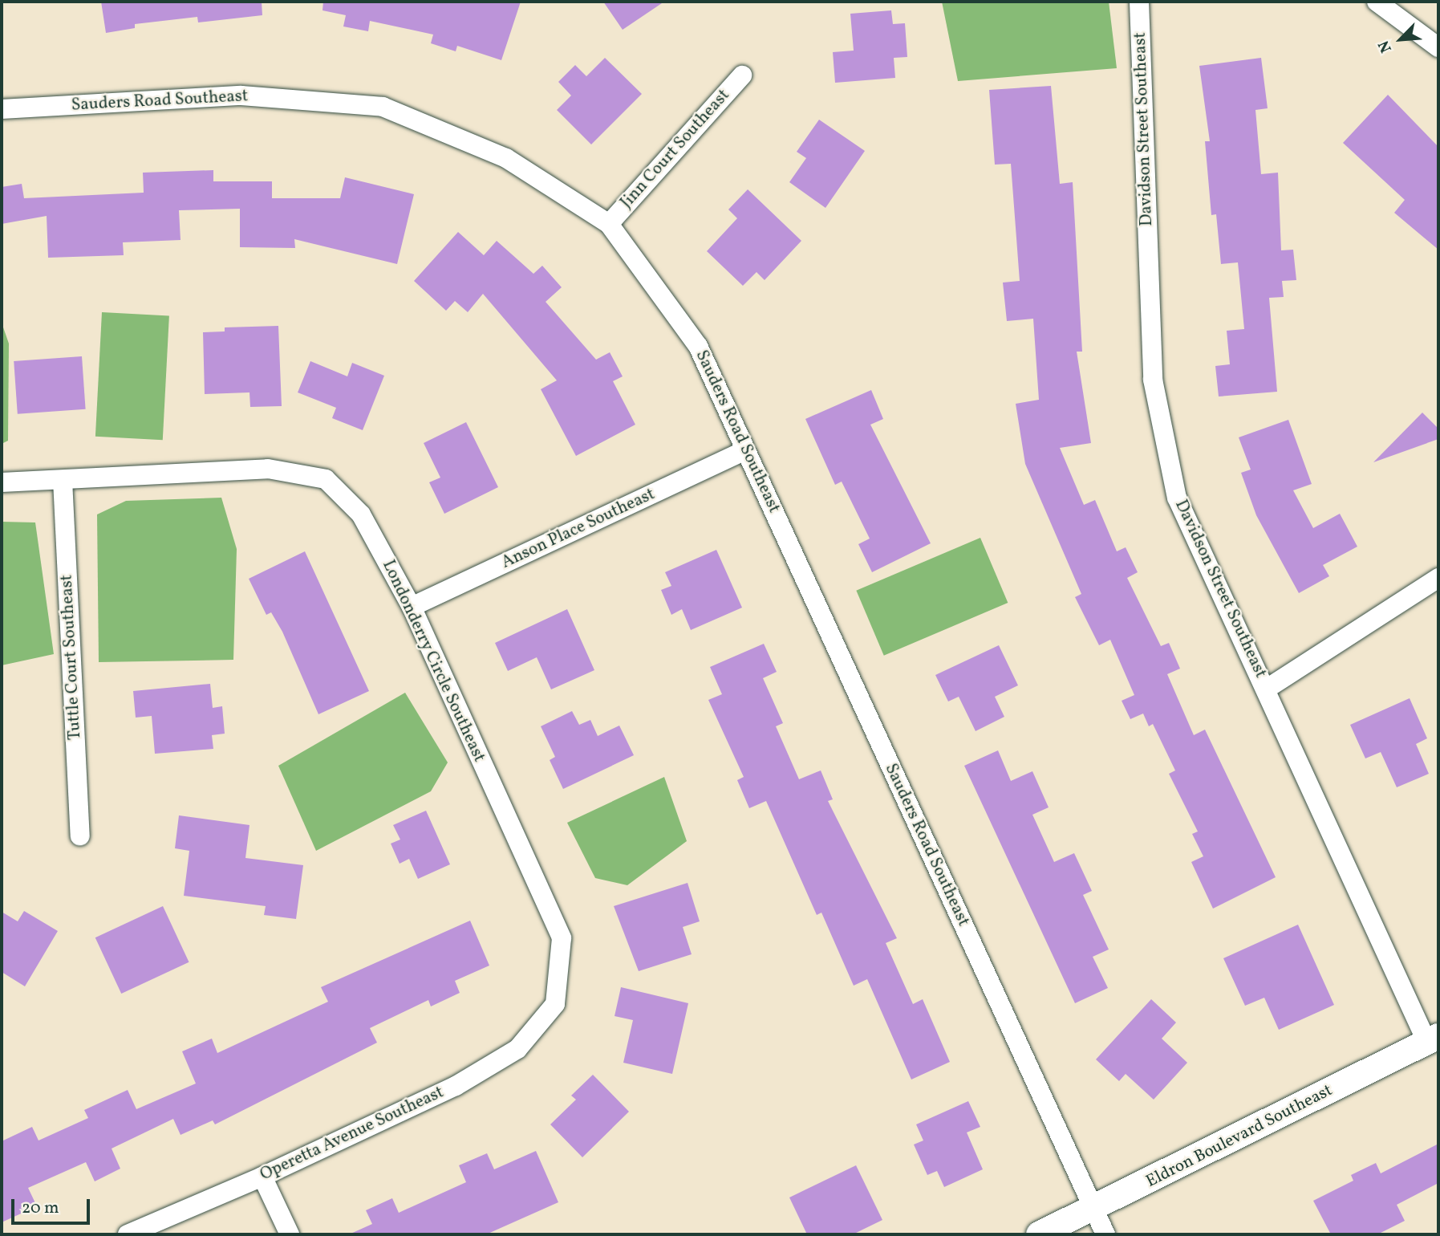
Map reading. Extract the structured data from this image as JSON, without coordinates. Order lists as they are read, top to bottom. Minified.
{"streets":{"street":["Sauders Road Southeast","Davidson Street Southeast","Jinn Court Southeast","Anson Place Southeast","Tuttle Court Southeast","Londonderry Circle Southeast","Operetta Avenue Southeast","Eldron Boulevard Southeast"]},"crossings":[["Sauders Road Southeast","Jinn Court Southeast"],["Sauders Road Southeast","Anson Place Southeast"],["Sauders Road Southeast","Eldron Boulevard Southeast"],["Davidson Street Southeast","Eldron Boulevard Southeast"],["Anson Place Southeast","Londonderry Circle Southeast"],["Tuttle Court Southeast","Londonderry Circle Southeast"],["Londonderry Circle Southeast","Operetta Avenue Southeast"]],"scale_bar":"20 m","north":"bottom left"}
